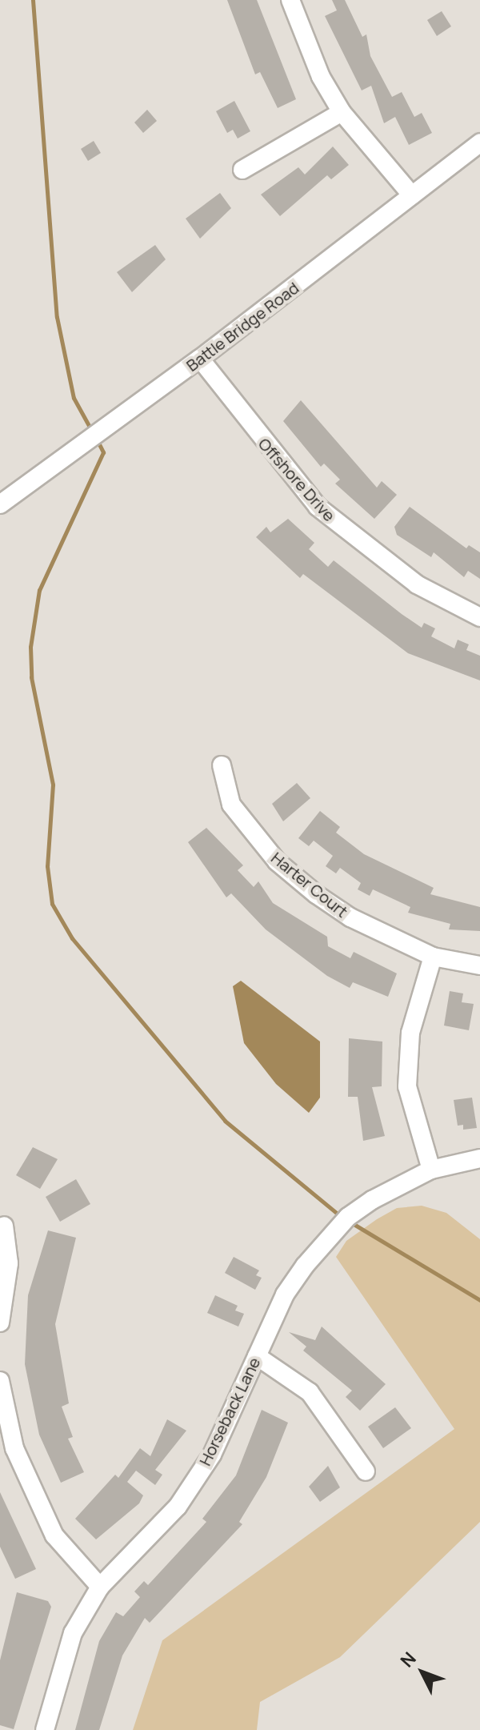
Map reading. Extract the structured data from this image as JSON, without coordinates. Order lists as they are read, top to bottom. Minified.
{"streets":{"street":["Battle Bridge Road","Offshore Drive","Harter Court","Horseback Lane"]},"crossings":[["Battle Bridge Road","Offshore Drive"]],"north":"top left"}
